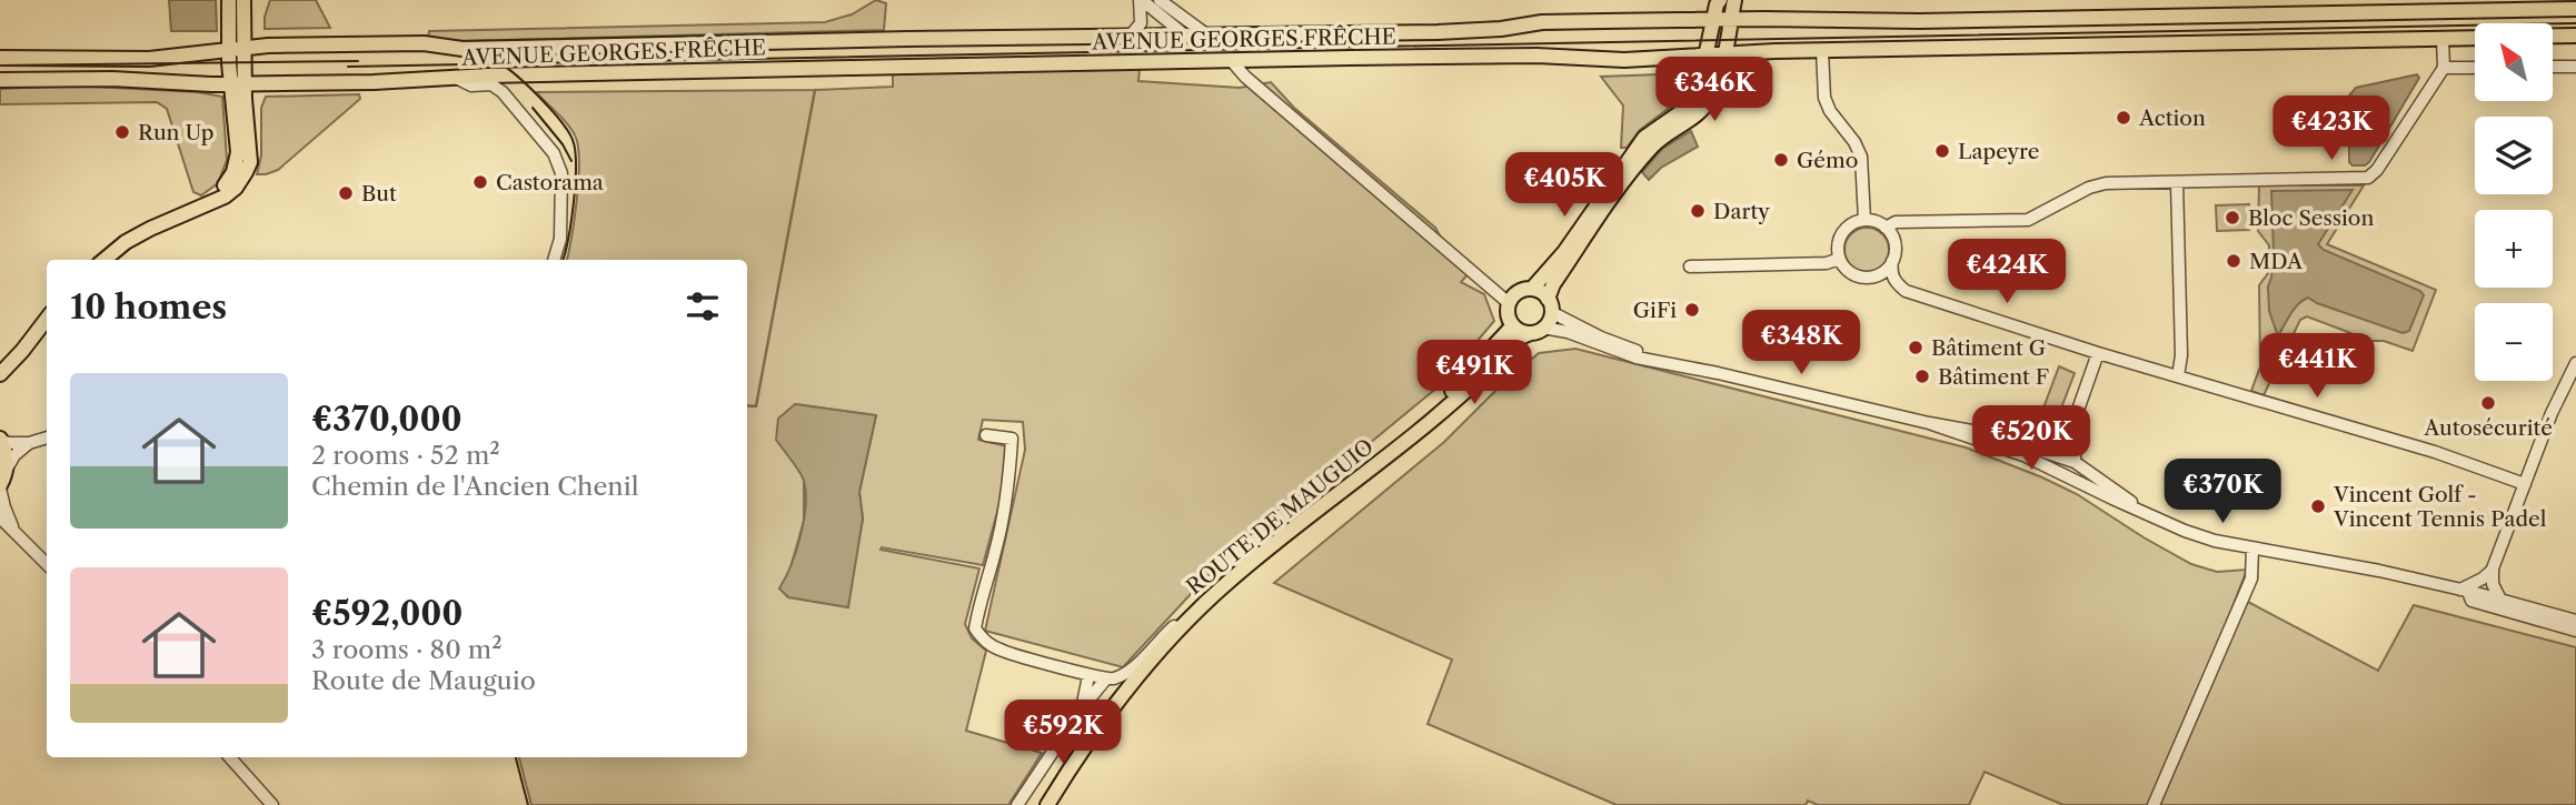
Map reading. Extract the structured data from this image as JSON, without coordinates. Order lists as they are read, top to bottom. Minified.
{"streets":{"main road":["AVENUE GEORGES FRÊCHE","ROUTE DE MAUGUIO"]},"places":["Action","Run Up","Lapeyre","Gémo","Castorama","But","Darty","Bloc Session","MDA","GiFi","Bâtiment G","Bâtiment F","Autosécurité","Vincent Golf - Vincent Tennis Padel"],"north":"top left","page":{"map_buttons":["+","−"],"price":["€346K","€423K","€405K","€424K","€348K","€441K","€491K","€520K","€370K","€592K"],"heading":"10 homes","list":[{"name":"€370,000","note":"2 rooms · 52 m² · Chemin de l'Ancien Chenil"},{"name":"€592,000","note":"3 rooms · 80 m² · Route de Mauguio"}]}}
